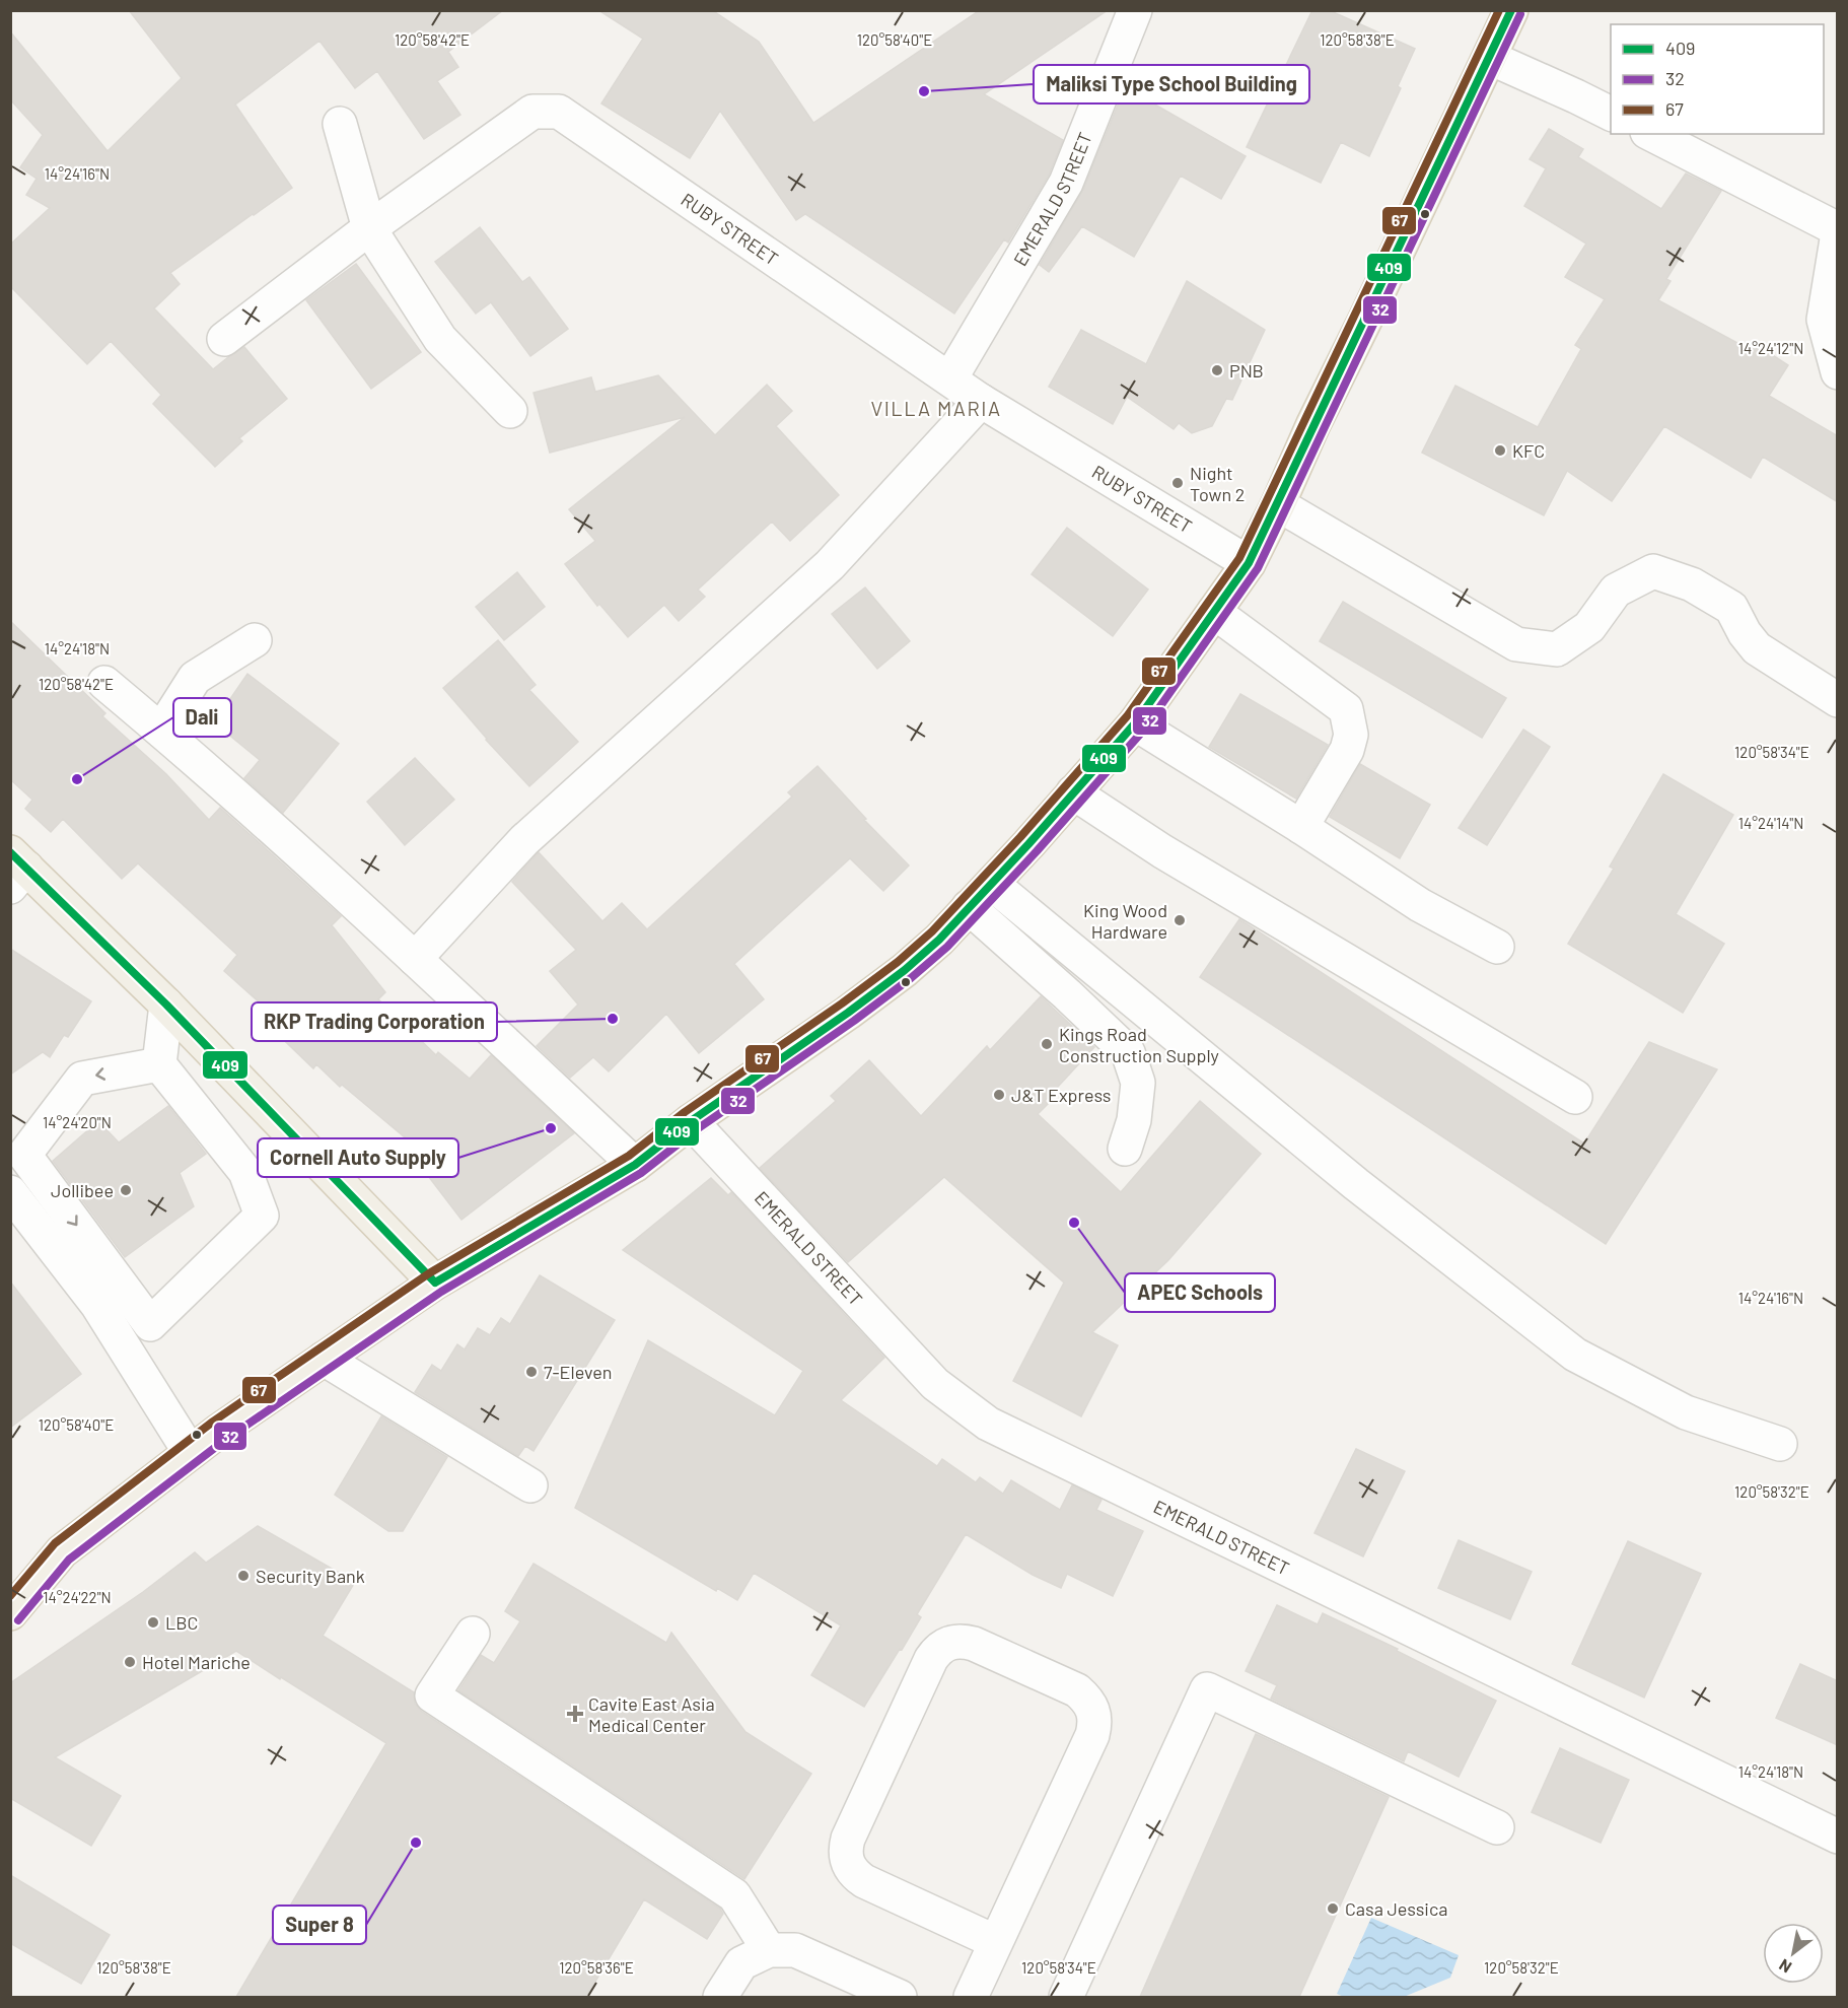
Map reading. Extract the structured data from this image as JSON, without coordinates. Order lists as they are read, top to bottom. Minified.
{"streets":{"street":["EMERALD STREET","RUBY STREET"]},"crossings":[["EMERALD STREET","RUBY STREET"]],"districts":["VILLA MARIA"],"places":{"other":["Maliksi Type School Building","PNB","KFC","Night Town 2","Dali","King Wood Hardware","RKP Trading Corporation","Kings Road Construction Supply","J&T Express","Cornell Auto Supply","Jollibee","APEC Schools","7-Eleven","Security Bank","LBC","Hotel Mariche","Super 8","Casa Jessica"],"health":["Cavite East Asia Medical Center"]},"lines":["transit line 409","transit line 67","transit line 32"],"legend":["409","32","67"],"north":"bottom left","coordinates":["120°58'42\"E","120°58'40\"E","120°58'38\"E","14°24'16\"N","14°24'12\"N","14°24'18\"N","120°58'34\"E","14°24'14\"N","14°24'20\"N","120°58'32\"E","14°24'22\"N","120°58'36\"E"]}
